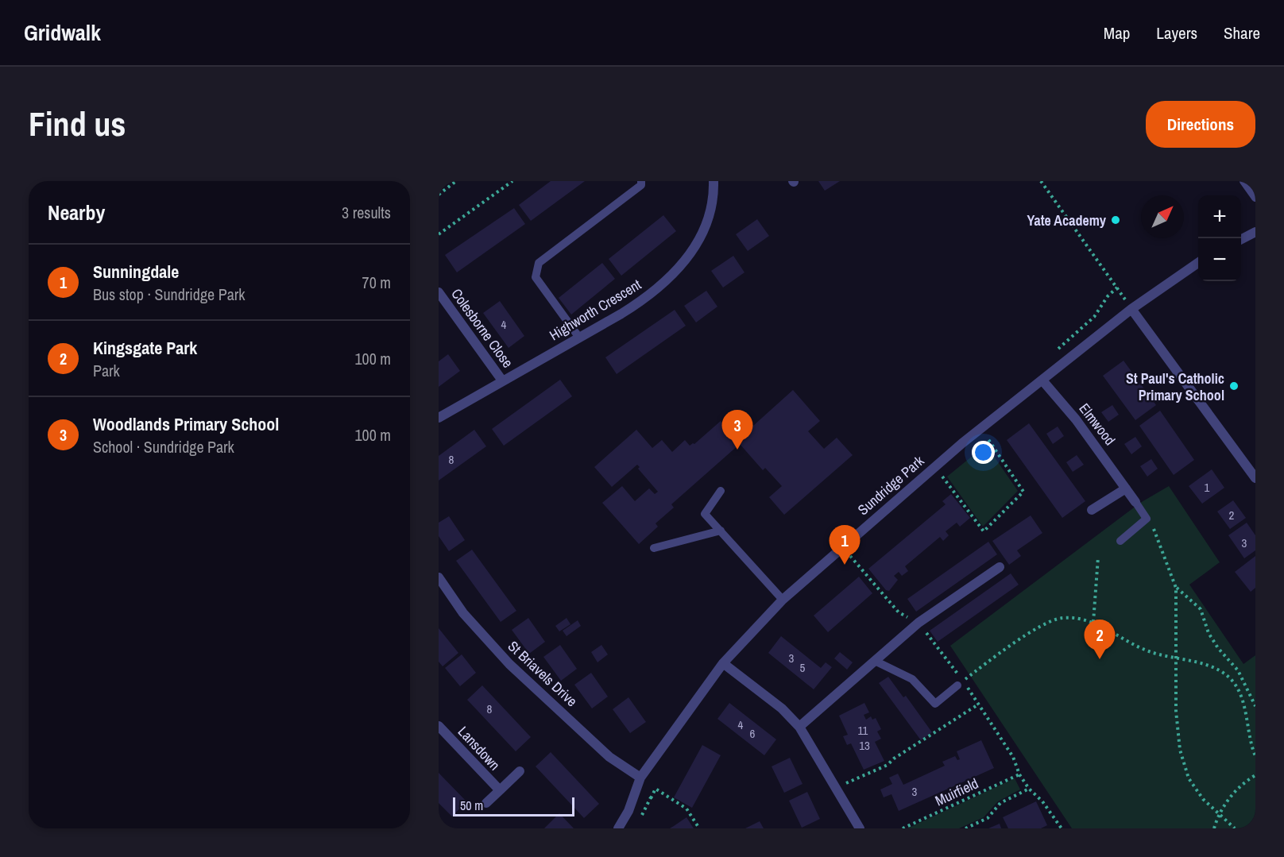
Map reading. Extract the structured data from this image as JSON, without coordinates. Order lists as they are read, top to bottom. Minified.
{"streets":{"street":["Highworth Crescent","Colesborne Close","Elmwood","Sundridge Park","St Briavels Drive","Lansdown"],"path":["Muirfield"]},"crossings":[["Highworth Crescent","Colesborne Close"],["Elmwood","Sundridge Park"],["Sundridge Park","St Briavels Drive"]],"places":["Yate Academy","St Paul's Catholic Primary School"],"house_numbers":["4","8","1","2","3","3","5","8","4","11","6","13","3"],"scale_bar":"50 m","north":"top right","page":{"header":"Gridwalk","nav":["Map","Layers","Share"],"buttons":"Directions","title":"Find us","heading":["Nearby","3 results"],"map_buttons":["+","−"],"list":[{"mark":"1","name":"Sunningdale","note":"Bus stop · Sundridge Park","value":"70 m"},{"mark":"2","name":"Kingsgate Park","note":"Park","value":"100 m"},{"mark":"3","name":"Woodlands Primary School","note":"School · Sundridge Park","value":"100 m"}],"pins":["3","1","2"],"scale":"50 m"}}
